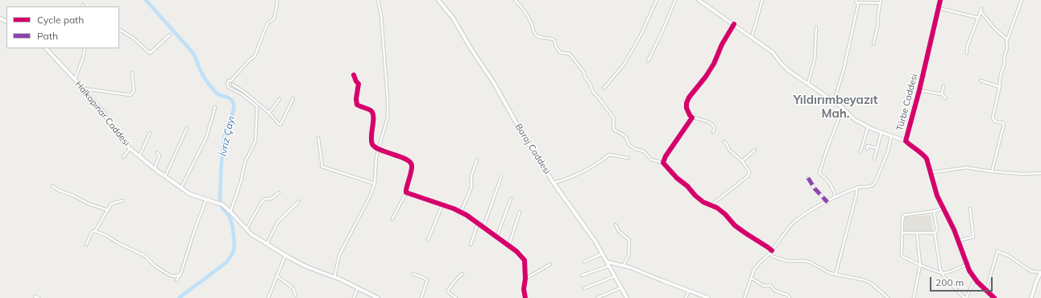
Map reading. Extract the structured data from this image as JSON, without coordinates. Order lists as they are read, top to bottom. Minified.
{"streets":{"main road":["Halkapınar Caddesi","Baraj Caddesi"],"street":["Türbe Caddesi"]},"districts":["Yıldırımbeyazıt Mah."],"water":["İvriz Çayı"],"legend":["Cycle path","Path"],"scale_bar":"200 m"}
